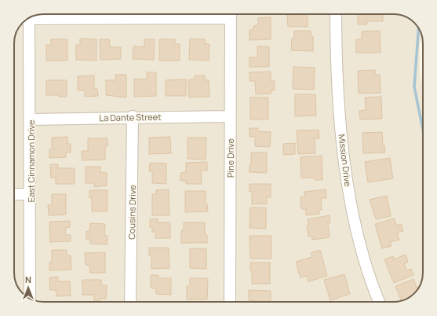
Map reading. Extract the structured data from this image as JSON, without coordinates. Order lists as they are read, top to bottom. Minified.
{"streets":{"street":["La Dante Street","Pine Drive","Mission Drive","East Cinnamon Drive","Cousins Drive"]},"crossings":[["La Dante Street","Pine Drive"],["La Dante Street","East Cinnamon Drive"],["La Dante Street","Cousins Drive"]],"north":"top"}
